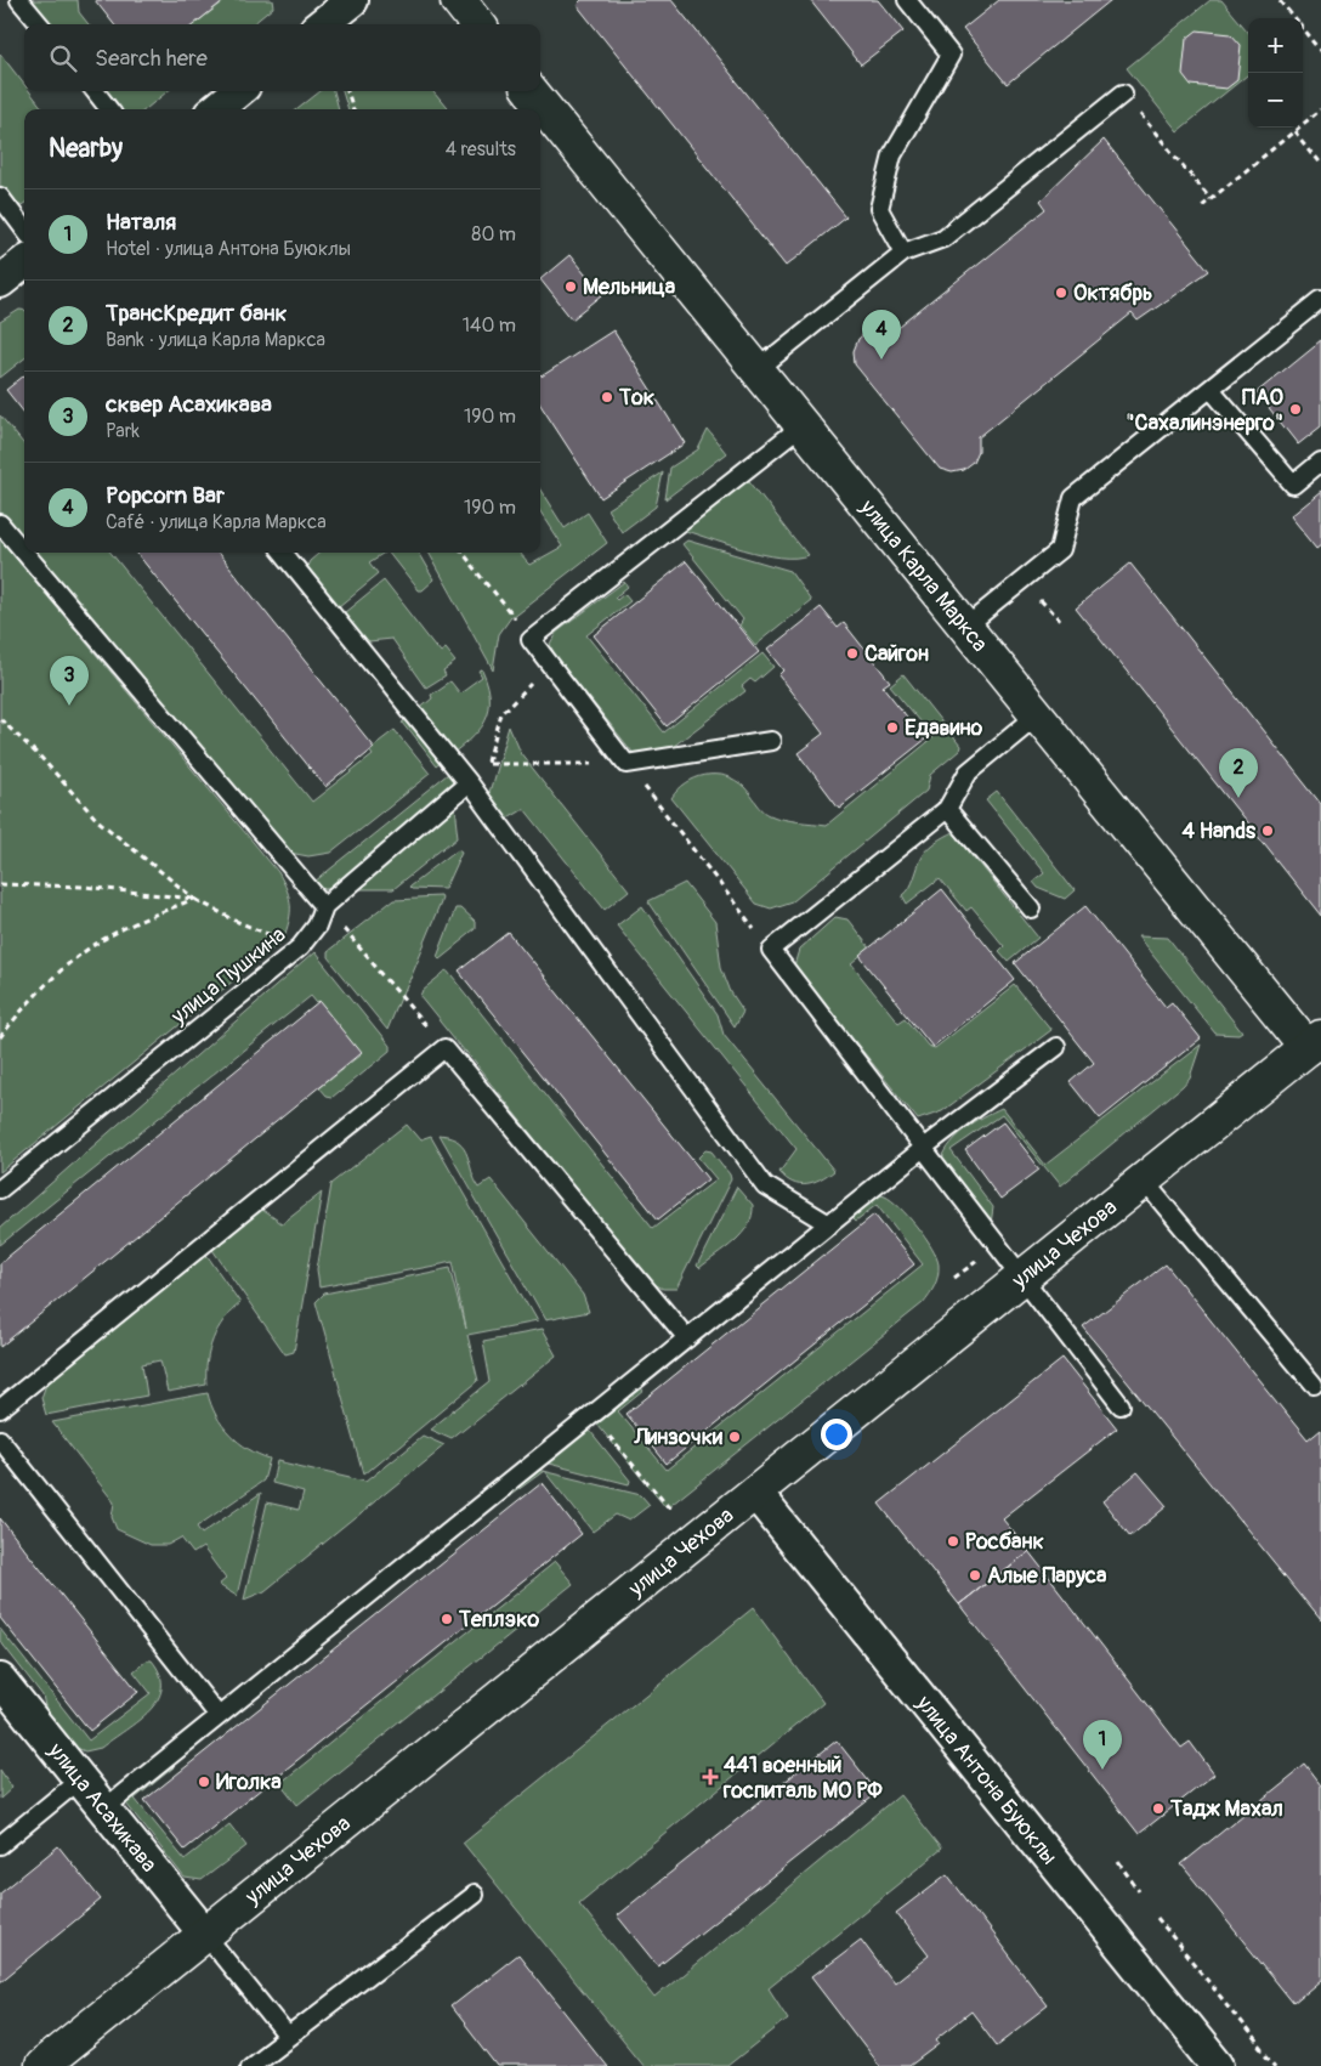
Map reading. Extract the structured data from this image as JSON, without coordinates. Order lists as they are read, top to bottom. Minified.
{"streets":{"street":["улица Карла Маркса","улица Чехова","улица Антона Буюклы","улица Асахикава"],"lane":["улица Пушкина"]},"crossings":[["улица Карла Маркса","улица Чехова"],["улица Чехова","улица Антона Буюклы"],["улица Чехова","улица Асахикава"]],"places":{"other":["Мельница","Октябрь","Ток","ПАО \"Сахалинэнерго\"","Сайгон","Едавино","4 Hands","Линзочки","Росбанк","Алые Паруса","Теплэко","Иголка","Тадж Махал"],"health":["441 военный госпиталь МО РФ"]},"page":{"map_buttons":["+","−"],"search":"Search here","heading":["Nearby","4 results"],"list":[{"mark":"1","name":"Наталя","note":"Hotel · улица Антона Буюклы","value":"80 m"},{"mark":"2","name":"ТрансКредит банк","note":"Bank · улица Карла Маркса","value":"140 m"},{"mark":"3","name":"сквер Асахикава","note":"Park","value":"190 m"},{"mark":"4","name":"Popcorn Bar","note":"Café · улица Карла Маркса","value":"190 m"}],"pins":["4","3","2","1"]}}
